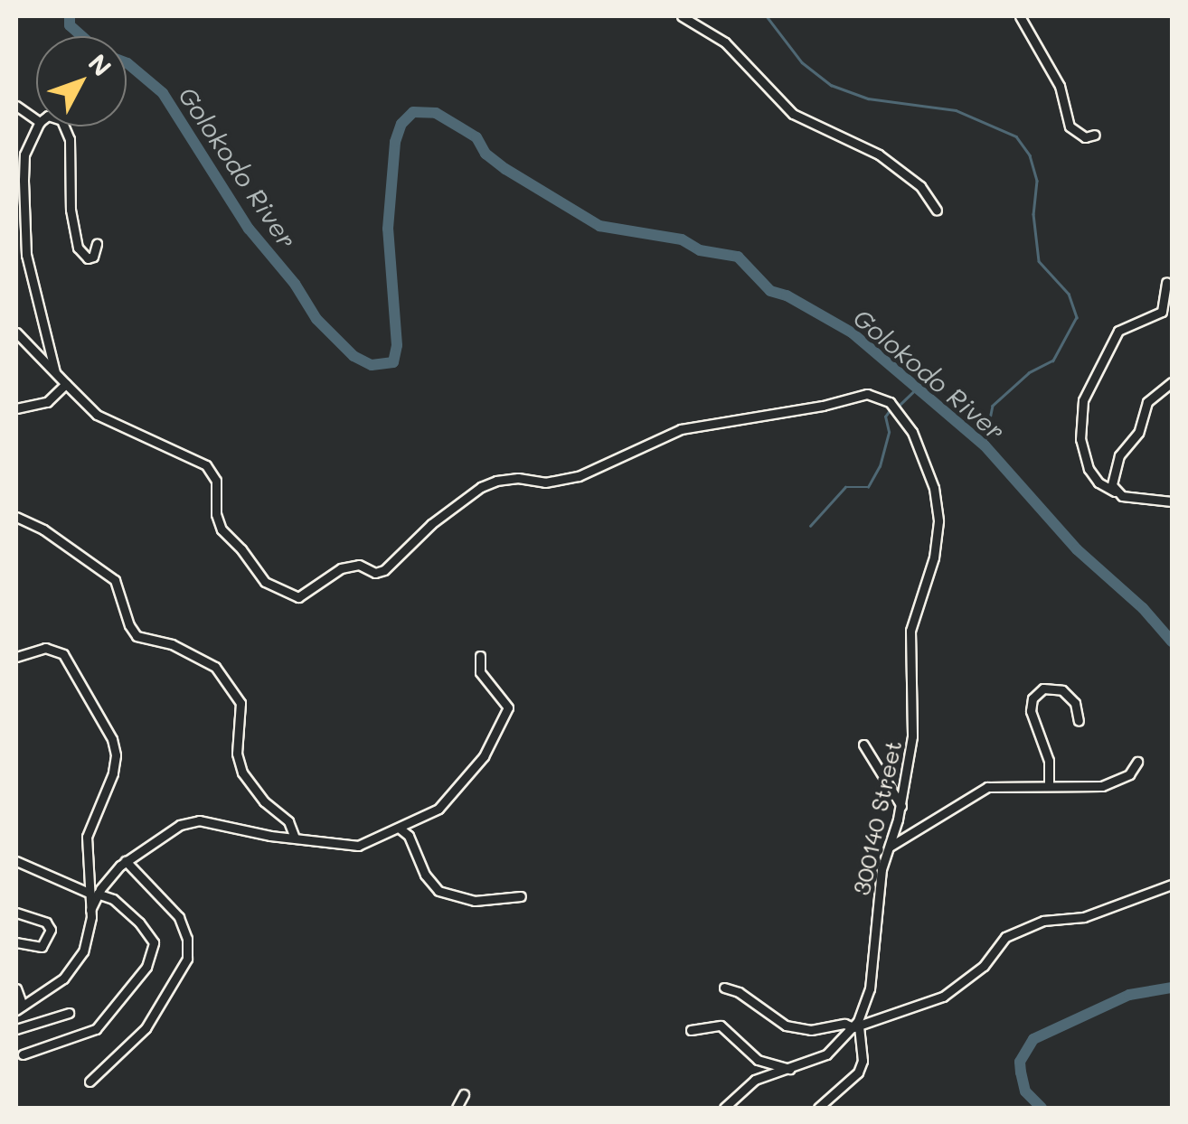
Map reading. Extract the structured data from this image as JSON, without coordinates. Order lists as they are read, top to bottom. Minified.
{"streets":{"street":["300140 Street"]},"water":["Golokodo River"],"north":"top right"}
